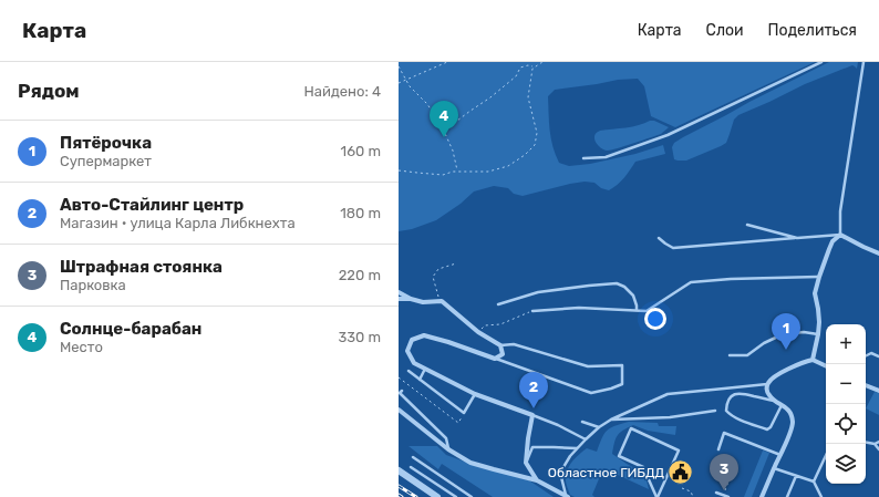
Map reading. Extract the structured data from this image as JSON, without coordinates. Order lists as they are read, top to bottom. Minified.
{"places":{"public building":["Областное ГИБДД"]},"page":{"header":"Карта","nav":["Карта","Слои","Поделиться"],"heading":["Рядом","Найдено: 4"],"pins":["4","1","2","3"],"list":[{"mark":"1","name":"Пятёрочка","note":"Супермаркет","value":"160 m"},{"mark":"2","name":"Авто-Стайлинг центр","note":"Магазин · улица Карла Либкнехта","value":"180 m"},{"mark":"3","name":"Штрафная стоянка","note":"Парковка","value":"220 m"},{"mark":"4","name":"Солнце-барабан","note":"Место","value":"330 m"}],"map_buttons":["+","−"]}}
